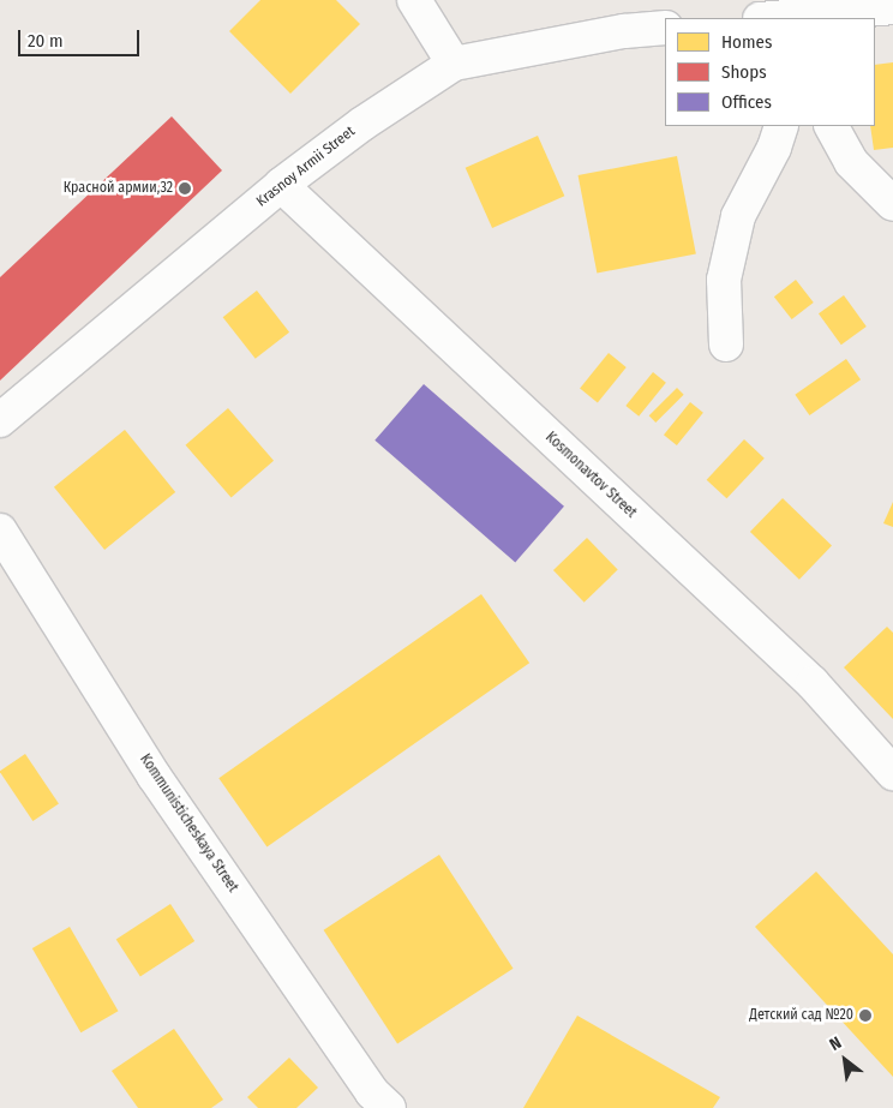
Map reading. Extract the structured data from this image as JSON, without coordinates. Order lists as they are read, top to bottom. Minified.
{"streets":{"street":["Krasnoy Armii Street","Kosmonavtov Street","Kommunisticheskaya Street"]},"crossings":[["Krasnoy Armii Street","Kosmonavtov Street"]],"places":["Красной армии,32","Детский сад №20"],"legend":["Homes","Shops","Offices"],"scale_bar":"20 m","north":"top left"}
